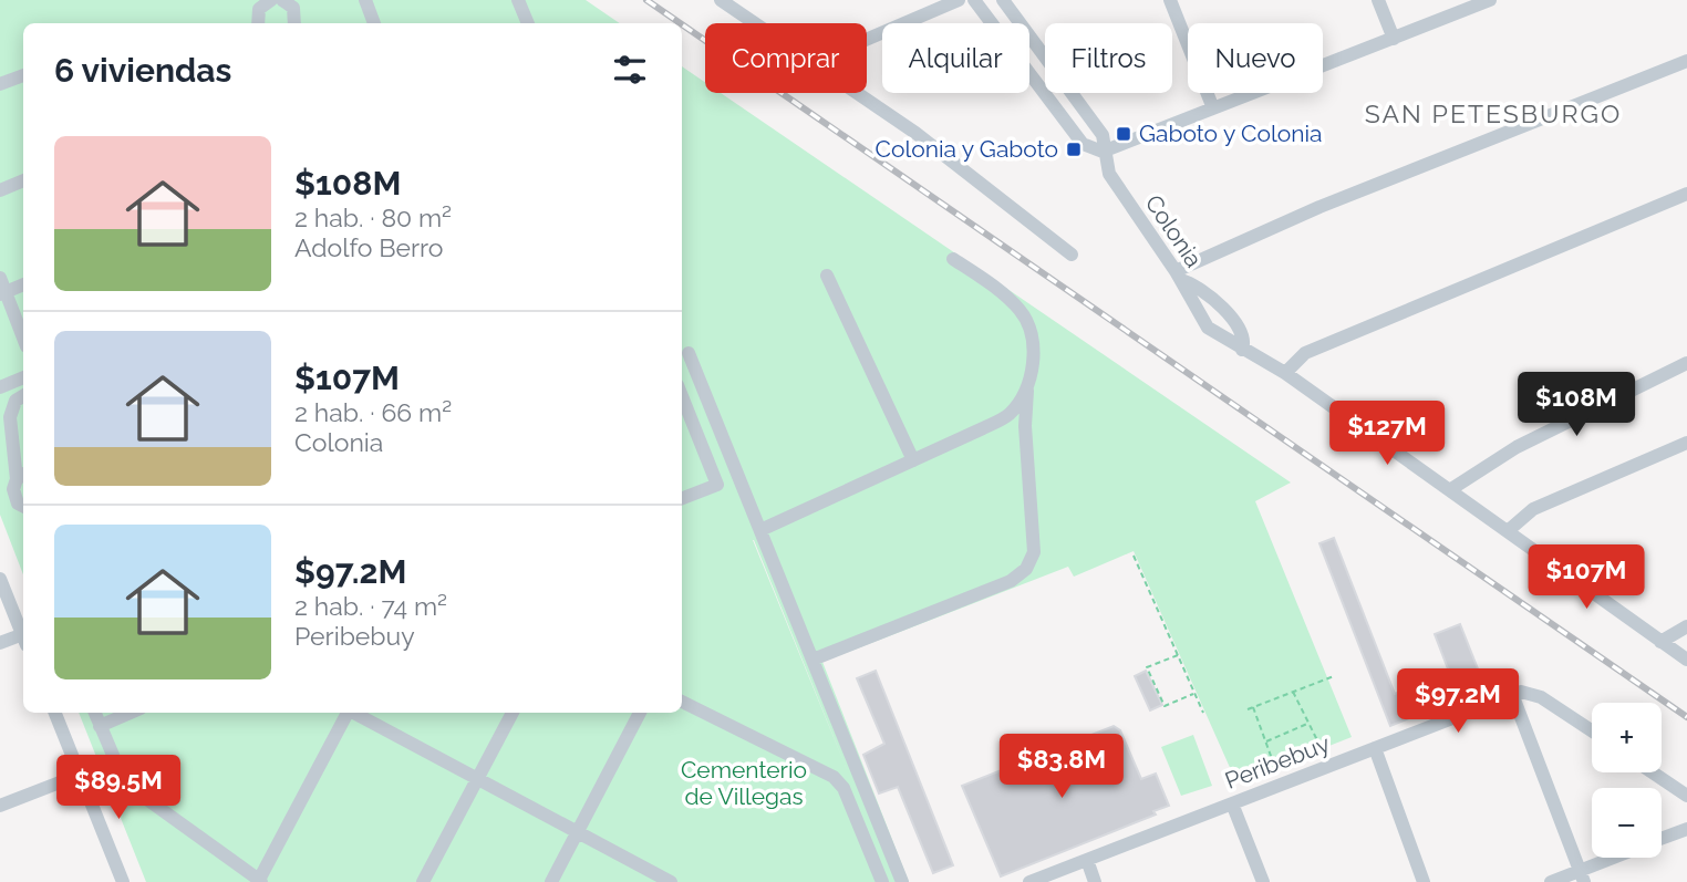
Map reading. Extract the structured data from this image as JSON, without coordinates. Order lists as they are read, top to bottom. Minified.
{"streets":{"street":["Colonia","Peribebuy"]},"districts":["SAN PETESBURGO"],"parks":["Cementerio de Villegas"],"places":{"transit":["Gaboto y Colonia","Colonia y Gaboto"]},"page":{"chip":["Comprar","Alquilar","Filtros","Nuevo"],"heading":"6 viviendas","list":[{"name":"$108M","note":"2 hab. · 80 m² · Adolfo Berro"},{"name":"$107M","note":"2 hab. · 66 m² · Colonia"},{"name":"$97.2M","note":"2 hab. · 74 m² · Peribebuy"}],"price":["$108M","$127M","$107M","$97.2M","$83.8M","$89.5M"],"map_buttons":["+","−"]}}
